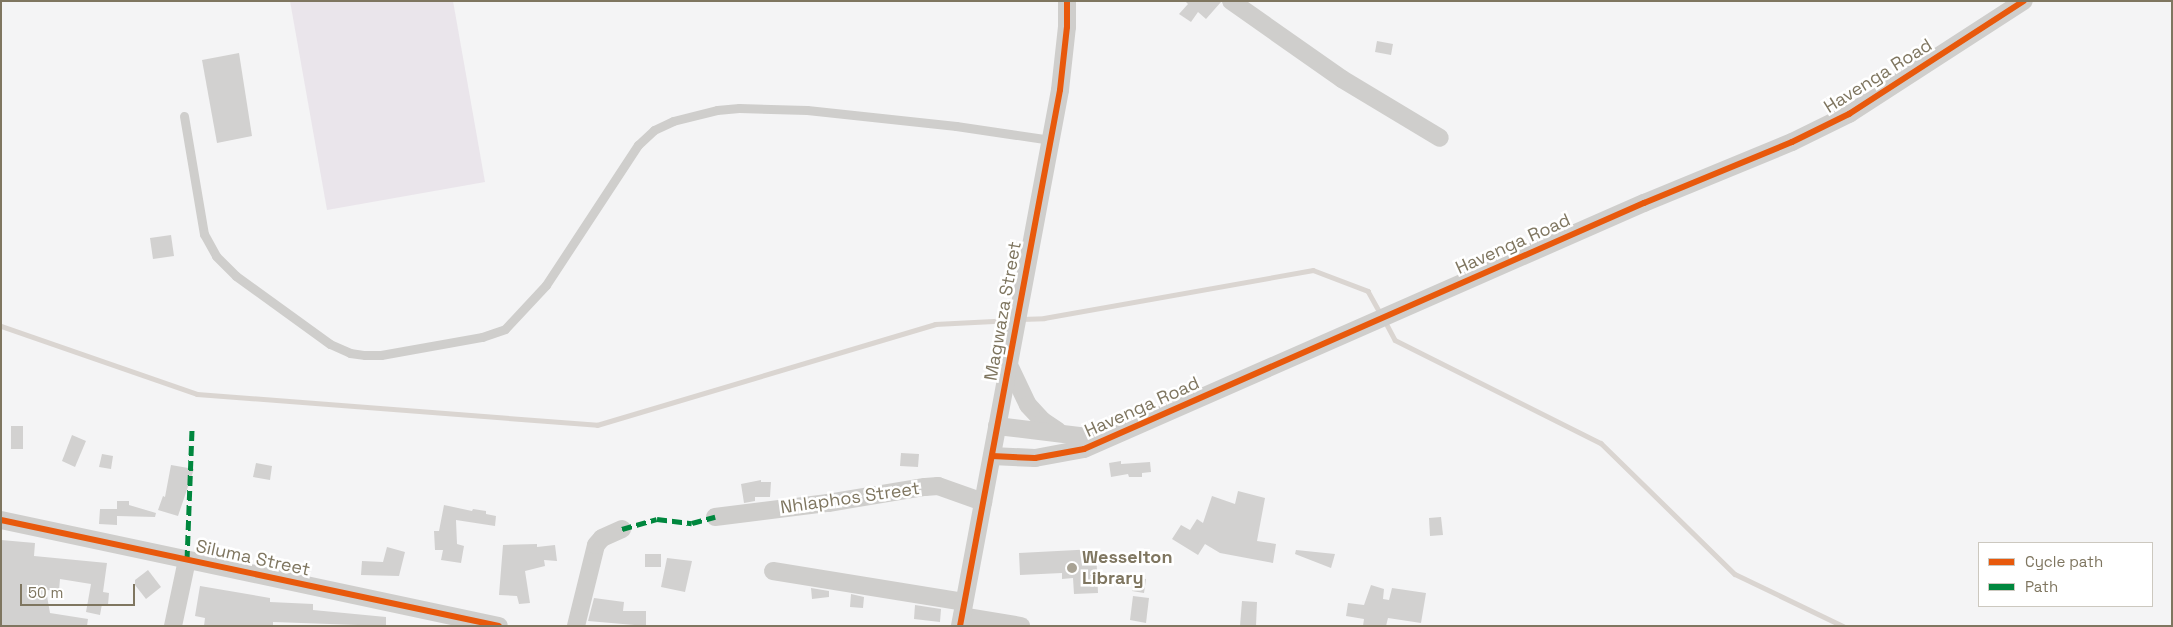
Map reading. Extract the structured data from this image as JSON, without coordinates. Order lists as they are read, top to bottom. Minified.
{"streets":{"street":["Havenga Road","Magwaza Street","Nhlaphos Street","Siluma Street"]},"crossings":[["Havenga Road","Magwaza Street"],["Magwaza Street","Nhlaphos Street"]],"places":["Wesselton Library"],"legend":["Cycle path","Path"],"scale_bar":"50 m"}
